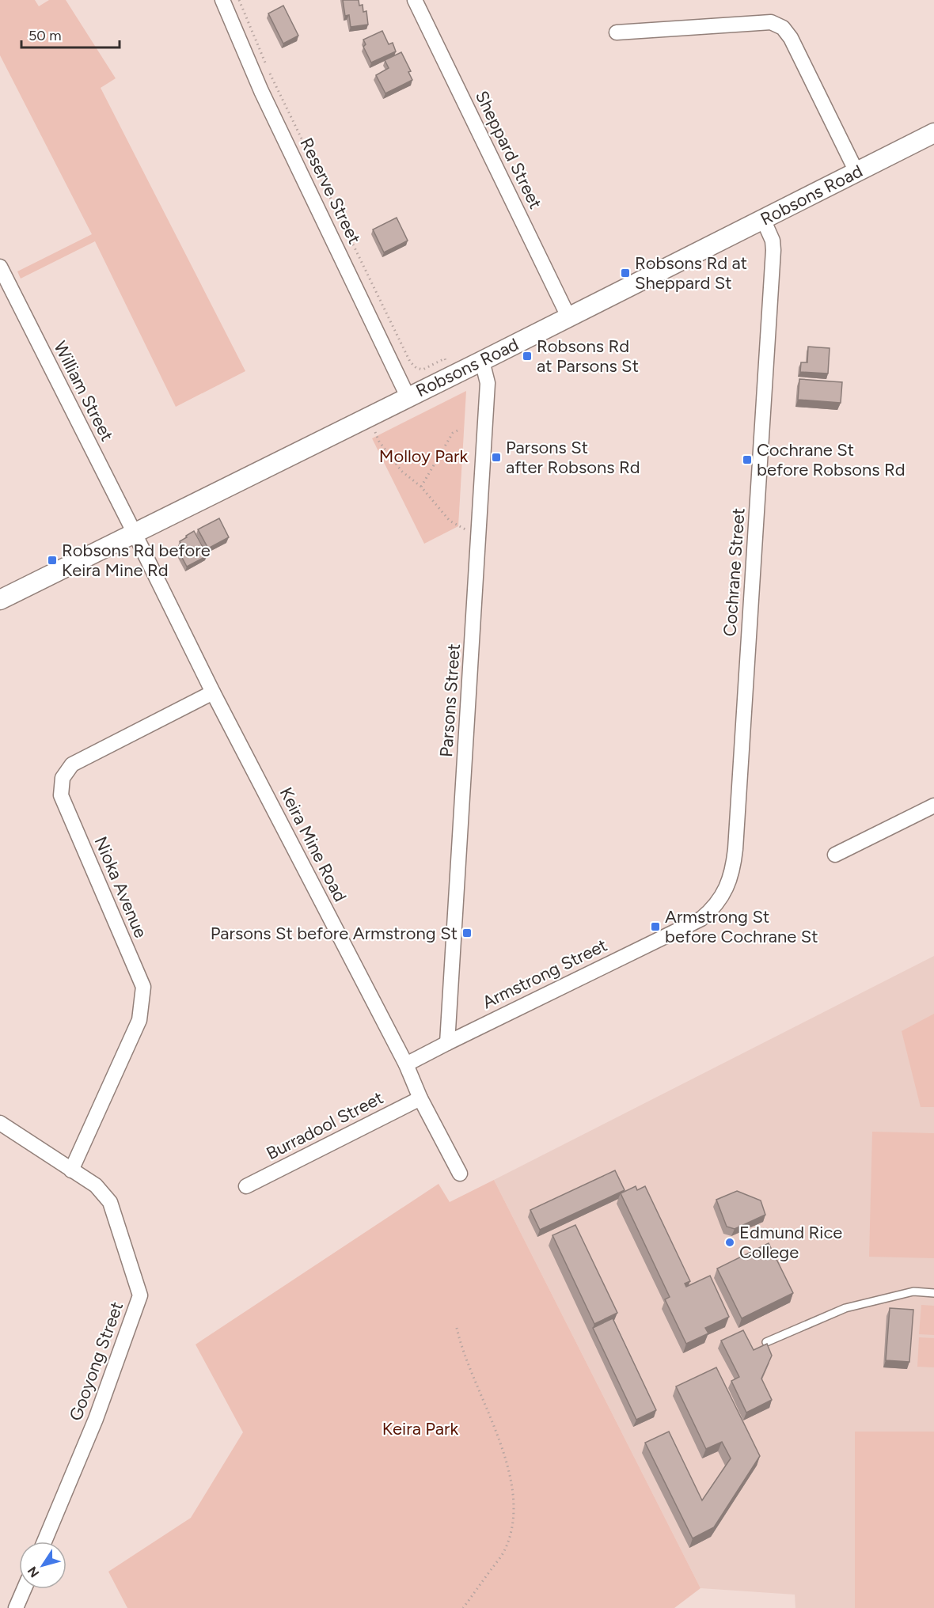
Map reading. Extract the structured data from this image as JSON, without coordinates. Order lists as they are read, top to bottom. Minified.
{"streets":{"main road":["Robsons Road"],"street":["Sheppard Street","Reserve Street","William Street","Cochrane Street","Parsons Street","Keira Mine Road","Nioka Avenue","Armstrong Street","Burradool Street","Gooyong Street"]},"crossings":[["Sheppard Street","Robsons Road"],["Reserve Street","Robsons Road"],["Robsons Road","William Street"],["Robsons Road","Cochrane Street"],["Robsons Road","Parsons Street"],["Robsons Road","Keira Mine Road"],["William Street","Keira Mine Road"],["Cochrane Street","Armstrong Street"],["Parsons Street","Armstrong Street"],["Keira Mine Road","Nioka Avenue"],["Keira Mine Road","Armstrong Street"],["Keira Mine Road","Burradool Street"],["Nioka Avenue","Gooyong Street"]],"parks":["Molloy Park","Keira Park"],"places":{"transit":["Robsons Rd at Sheppard St","Robsons Rd at Parsons St","Parsons St after Robsons Rd","Cochrane St before Robsons Rd","Robsons Rd before Keira Mine Rd","Armstrong St before Cochrane St","Parsons St before Armstrong St"],"other":["Edmund Rice College"]},"scale_bar":"50 m","north":"bottom left"}
